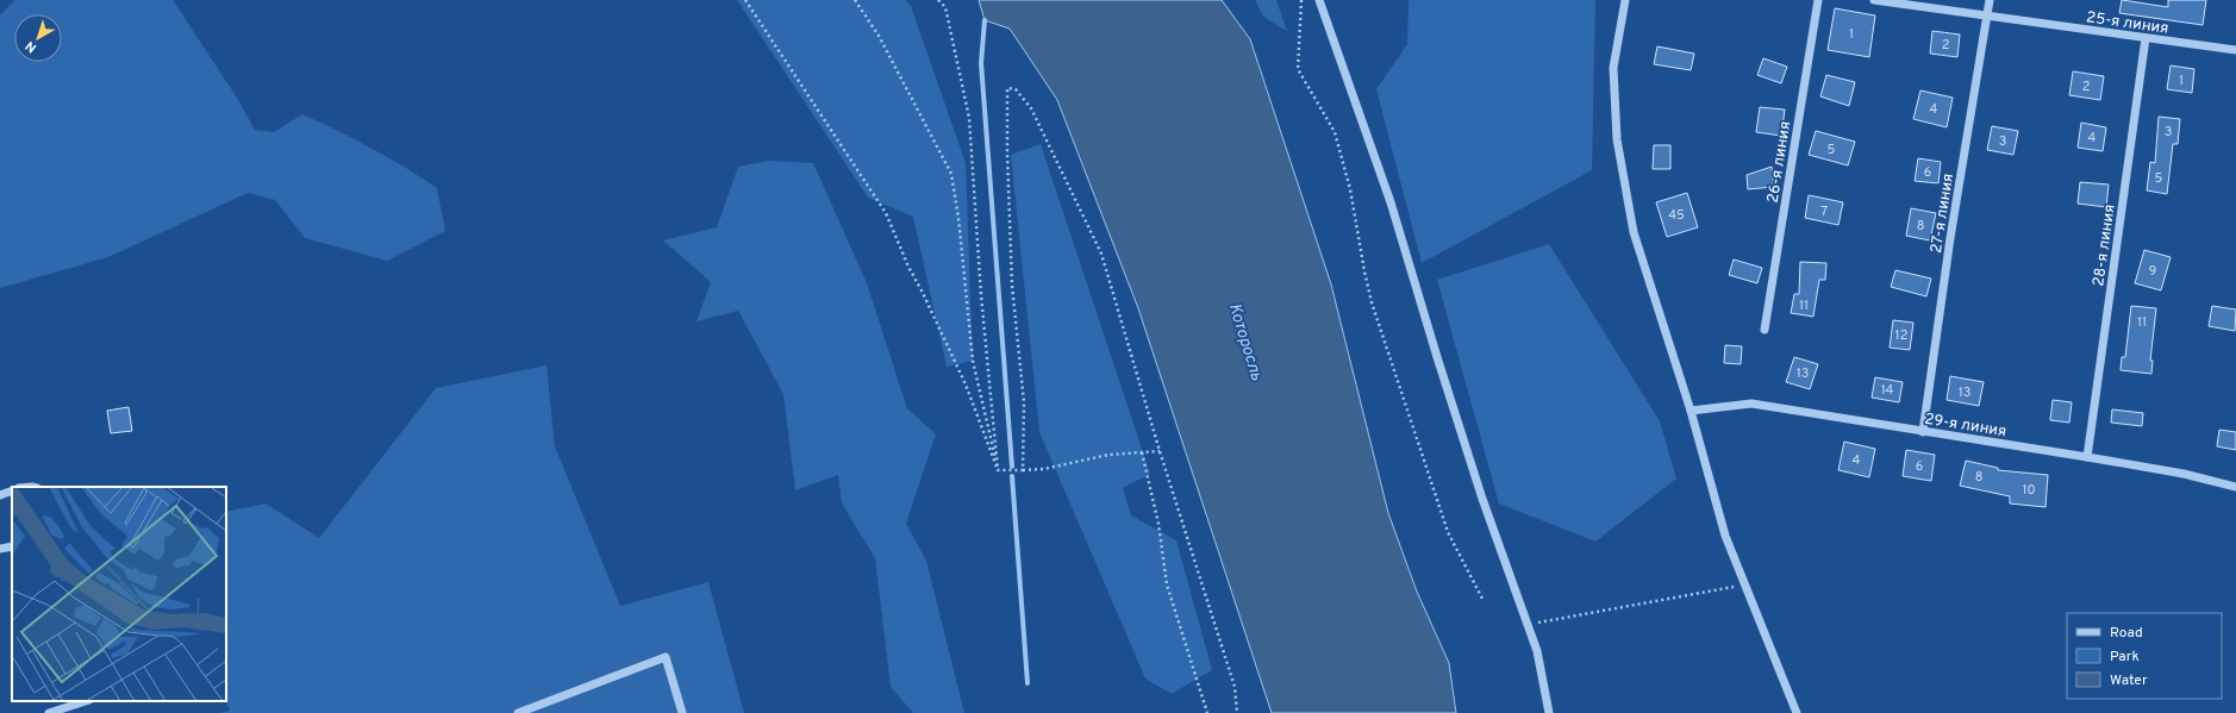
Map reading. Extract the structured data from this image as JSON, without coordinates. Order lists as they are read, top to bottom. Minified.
{"streets":{"street":["25-я линия","26-я линия","27-я линия","28-я линия","29-я линия"]},"crossings":[["25-я линия","27-я линия"],["25-я линия","28-я линия"],["27-я линия","29-я линия"],["28-я линия","29-я линия"]],"water":["Которосль"],"house_numbers":["1","2","1","2","4","3","4","3","5","6","5","7","45","8","9","11","11","12","13","14","13","4","6","8","10"],"legend":["Road","Park","Water"],"north":"bottom left"}
